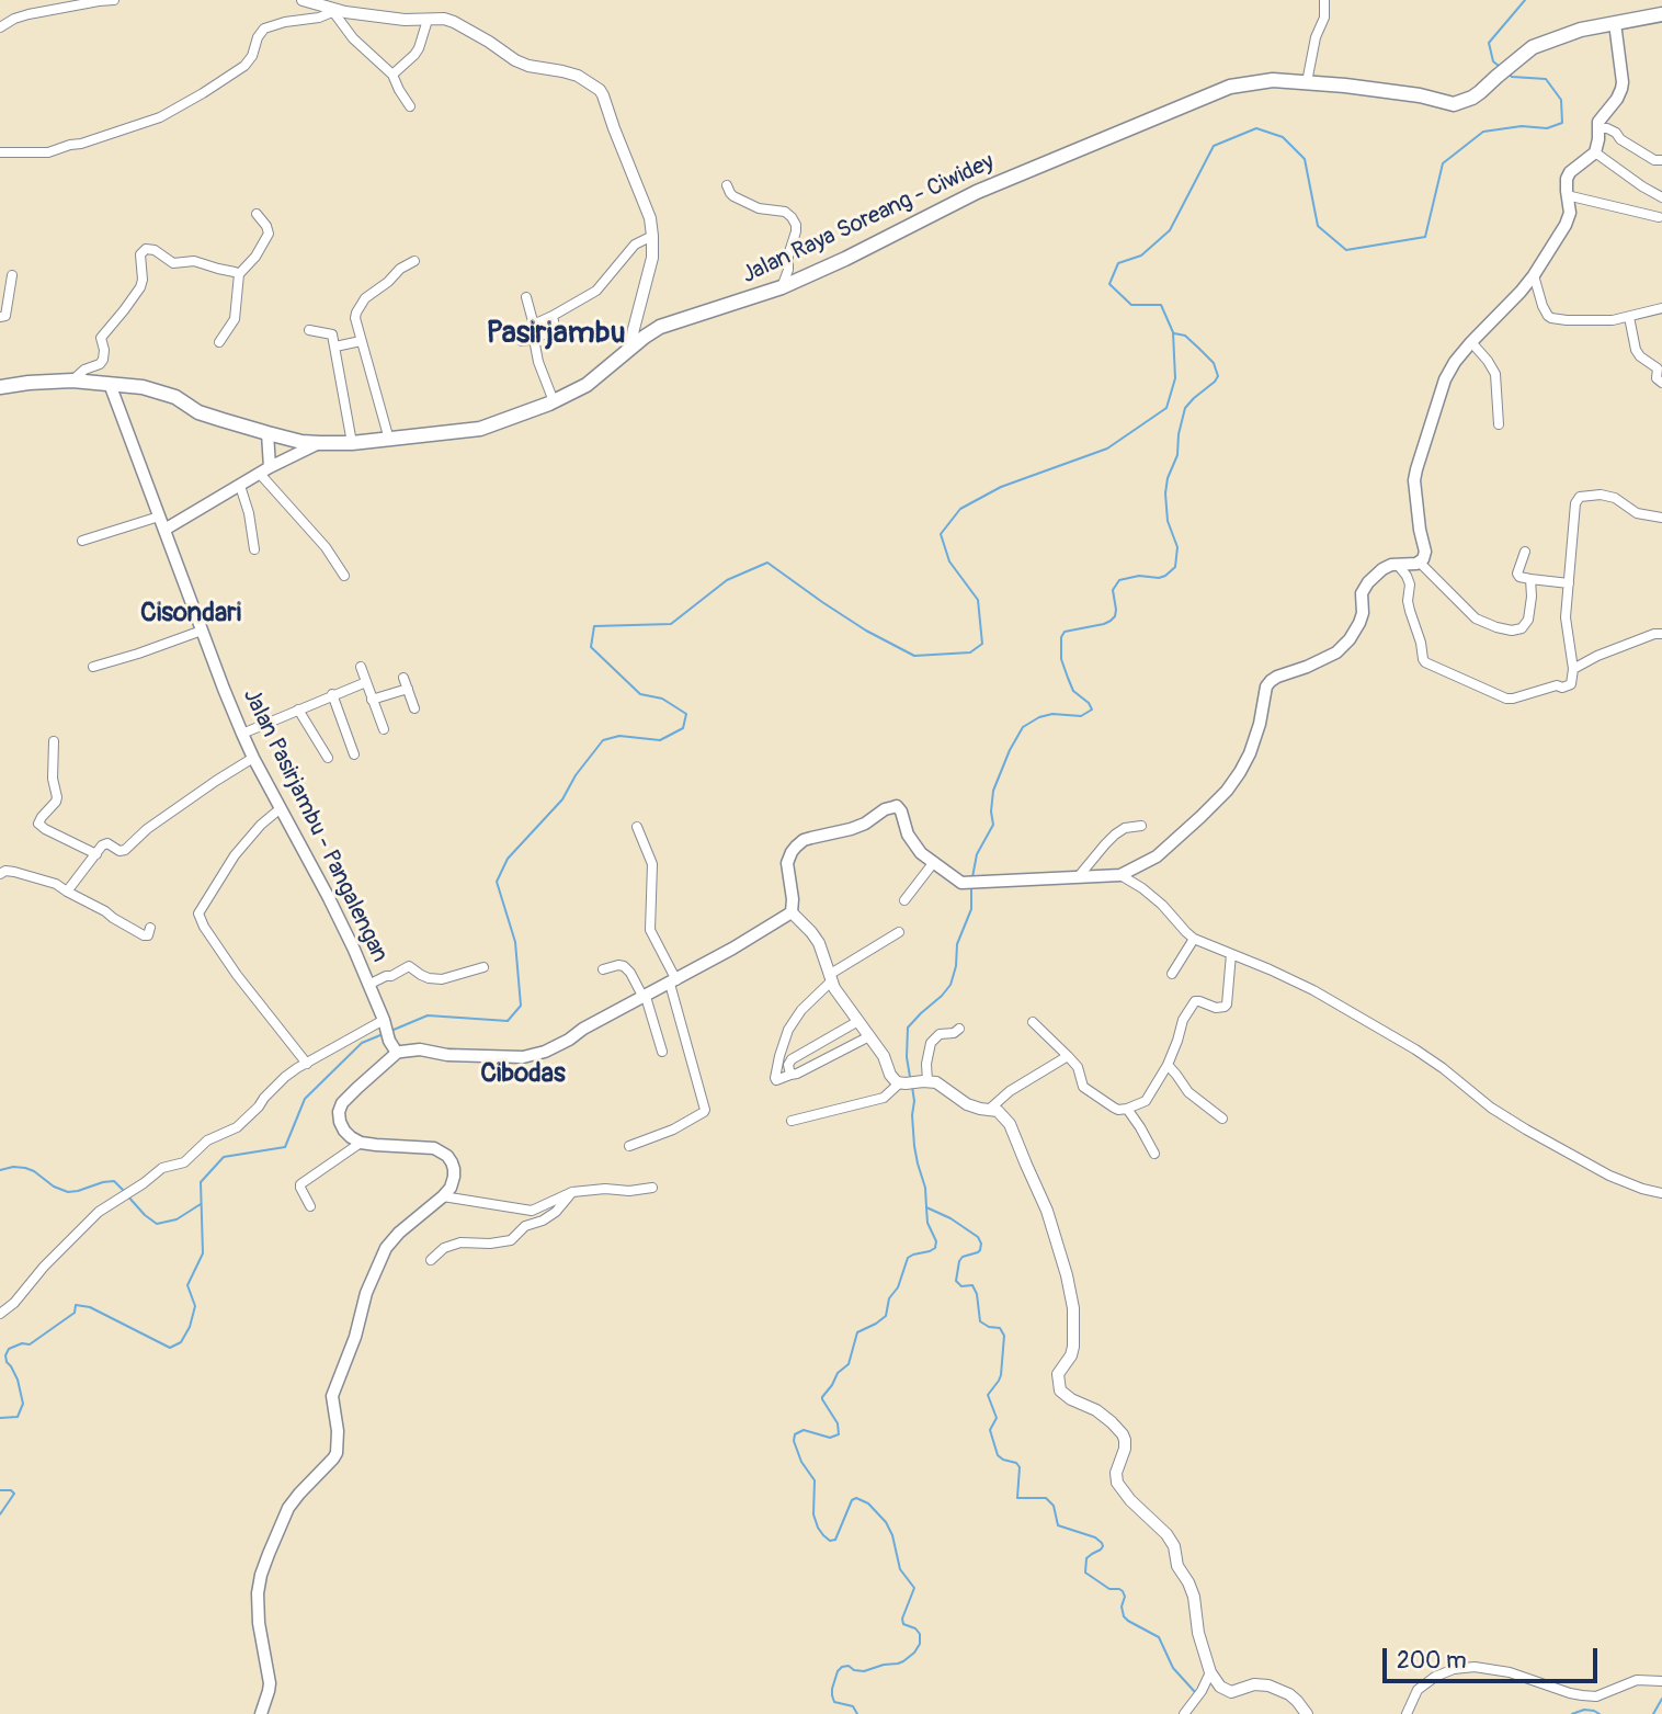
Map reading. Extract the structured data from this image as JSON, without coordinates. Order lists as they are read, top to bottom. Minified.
{"streets":{"highway":["Jalan Raya Soreang - Ciwidey"],"main road":["Jalan Pasirjambu - Pangalengan"]},"crossings":[["Jalan Raya Soreang - Ciwidey","Jalan Pasirjambu - Pangalengan"]],"districts":["Pasirjambu","Cisondari","Cibodas"],"scale_bar":"200 m"}
